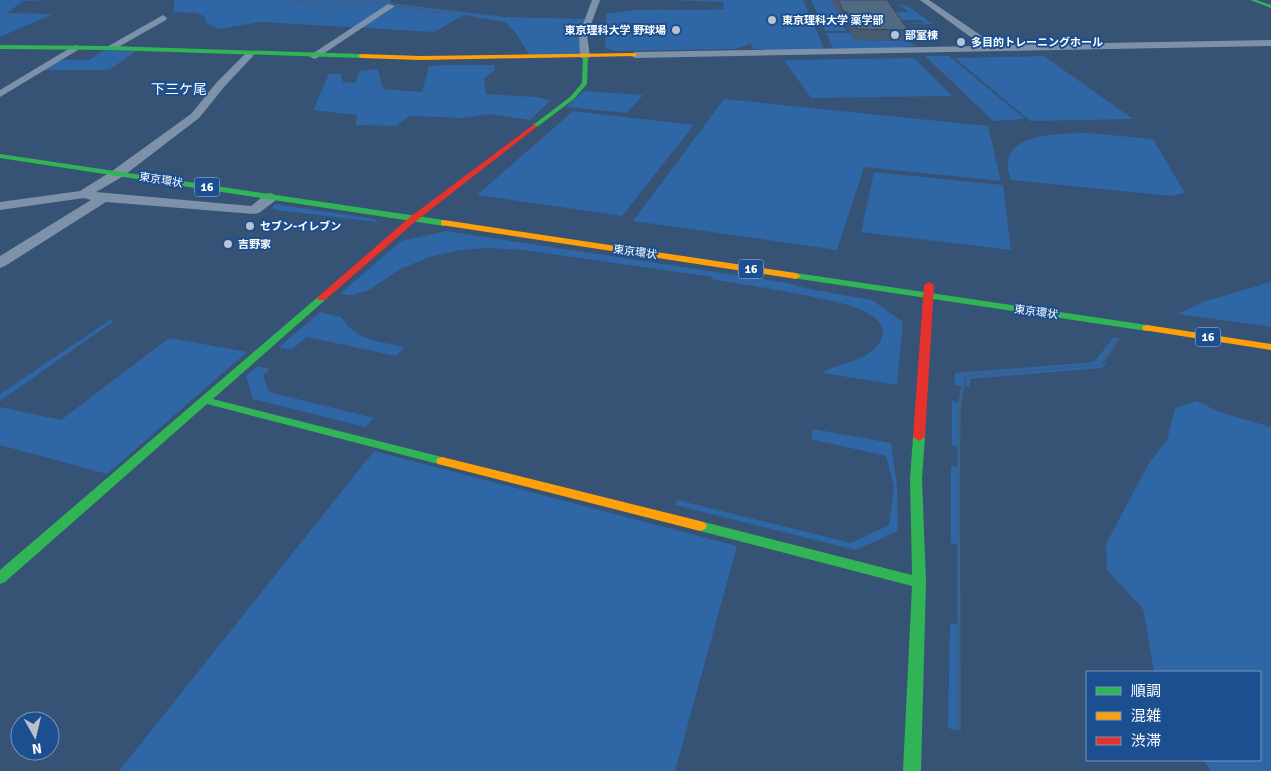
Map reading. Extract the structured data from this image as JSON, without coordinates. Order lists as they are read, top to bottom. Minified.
{"streets":{"main road":["東京環状","16"]},"districts":["下三ケ尾"],"places":["東京理科大学 薬学部","東京理科大学 野球場","部室棟","多目的トレーニングホール","セブン-イレブン","吉野家"],"legend":["順調","混雑","渋滞"],"north":"bottom"}
